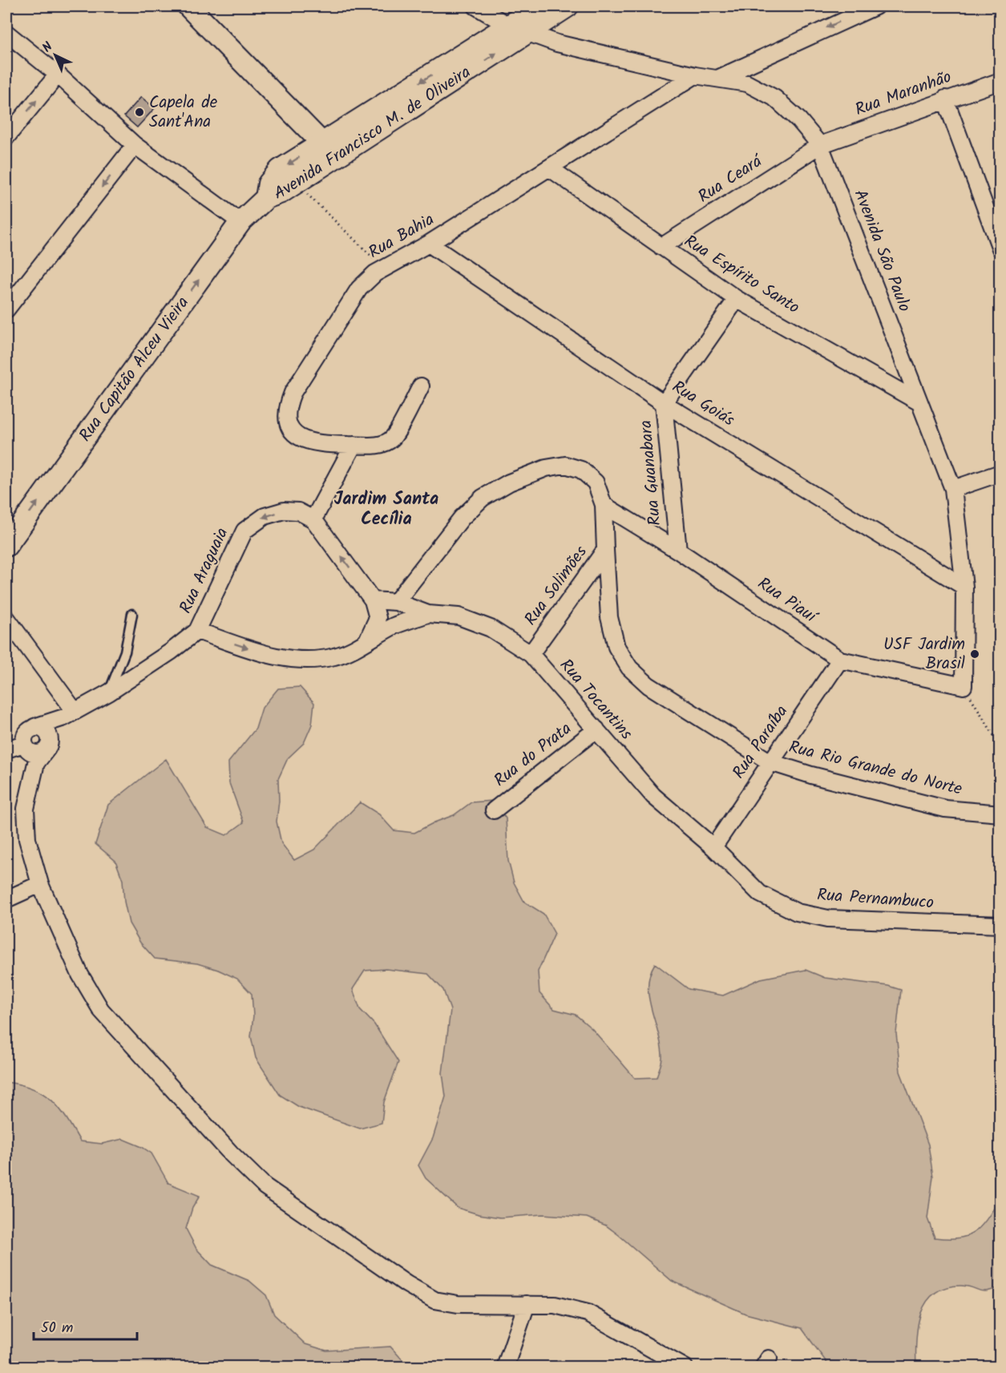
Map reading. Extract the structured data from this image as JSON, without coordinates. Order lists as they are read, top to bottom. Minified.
{"streets":{"street":["Rua Maranhão","Avenida Francisco M. de Oliveira","Rua Ceará","Rua Bahia","Avenida São Paulo","Rua Espírito Santo","Rua Capitão Alceu Vieira","Rua Goiás","Rua Guanabara","Rua Araguaia","Rua Solimões","Rua Piauí","Rua Tocantins","Rua Paraíba","Rua do Prata","Rua Rio Grande do Norte","Rua Pernambuco"]},"crossings":[["Rua Maranhão","Rua Ceará"],["Rua Maranhão","Avenida São Paulo"],["Avenida Francisco M. de Oliveira","Avenida São Paulo"],["Avenida Francisco M. de Oliveira","Rua Capitão Alceu Vieira"],["Rua Ceará","Avenida São Paulo"],["Rua Ceará","Rua Espírito Santo"],["Rua Bahia","Avenida São Paulo"],["Rua Bahia","Rua Espírito Santo"],["Rua Bahia","Rua Goiás"],["Avenida São Paulo","Rua Espírito Santo"],["Avenida São Paulo","Rua Goiás"],["Avenida São Paulo","Rua Piauí"],["Rua Espírito Santo","Rua Guanabara"],["Rua Goiás","Rua Guanabara"],["Rua Guanabara","Rua Piauí"],["Rua Araguaia","Rua Tocantins"],["Rua Solimões","Rua Piauí"],["Rua Solimões","Rua Tocantins"],["Rua Solimões","Rua Rio Grande do Norte"],["Rua Piauí","Rua Paraíba"],["Rua Tocantins","Rua Paraíba"],["Rua Tocantins","Rua do Prata"],["Rua Tocantins","Rua Pernambuco"],["Rua Paraíba","Rua Rio Grande do Norte"],["Rua Paraíba","Rua Pernambuco"]],"one_way":["Rua Araguaia"],"districts":["Jardim Santa Cecília"],"places":["Capela de Sant'Ana","USF Jardim Brasil"],"scale_bar":"50 m","north":"top left"}
